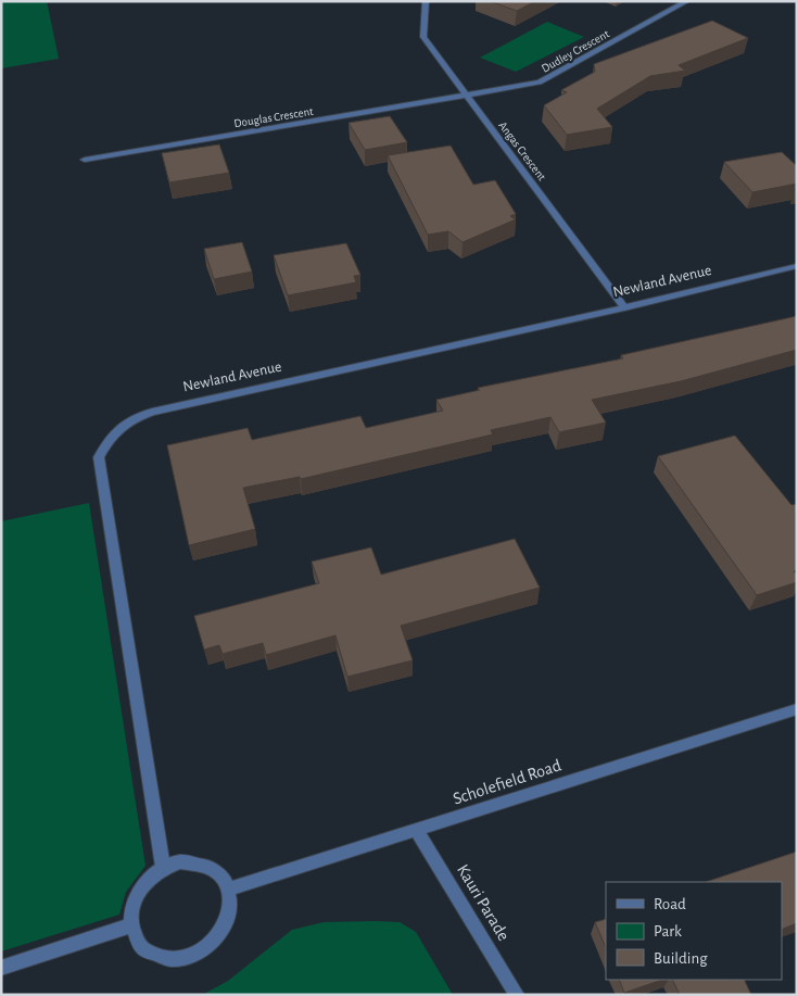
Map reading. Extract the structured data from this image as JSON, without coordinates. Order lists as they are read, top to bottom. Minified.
{"streets":{"street":["Dudley Crescent","Douglas Crescent","Angas Crescent","Newland Avenue","Scholefield Road","Kauri Parade"]},"crossings":[["Dudley Crescent","Douglas Crescent"],["Dudley Crescent","Angas Crescent"],["Douglas Crescent","Angas Crescent"],["Angas Crescent","Newland Avenue"],["Newland Avenue","Scholefield Road"],["Scholefield Road","Kauri Parade"]],"legend":["Road","Park","Building"]}
